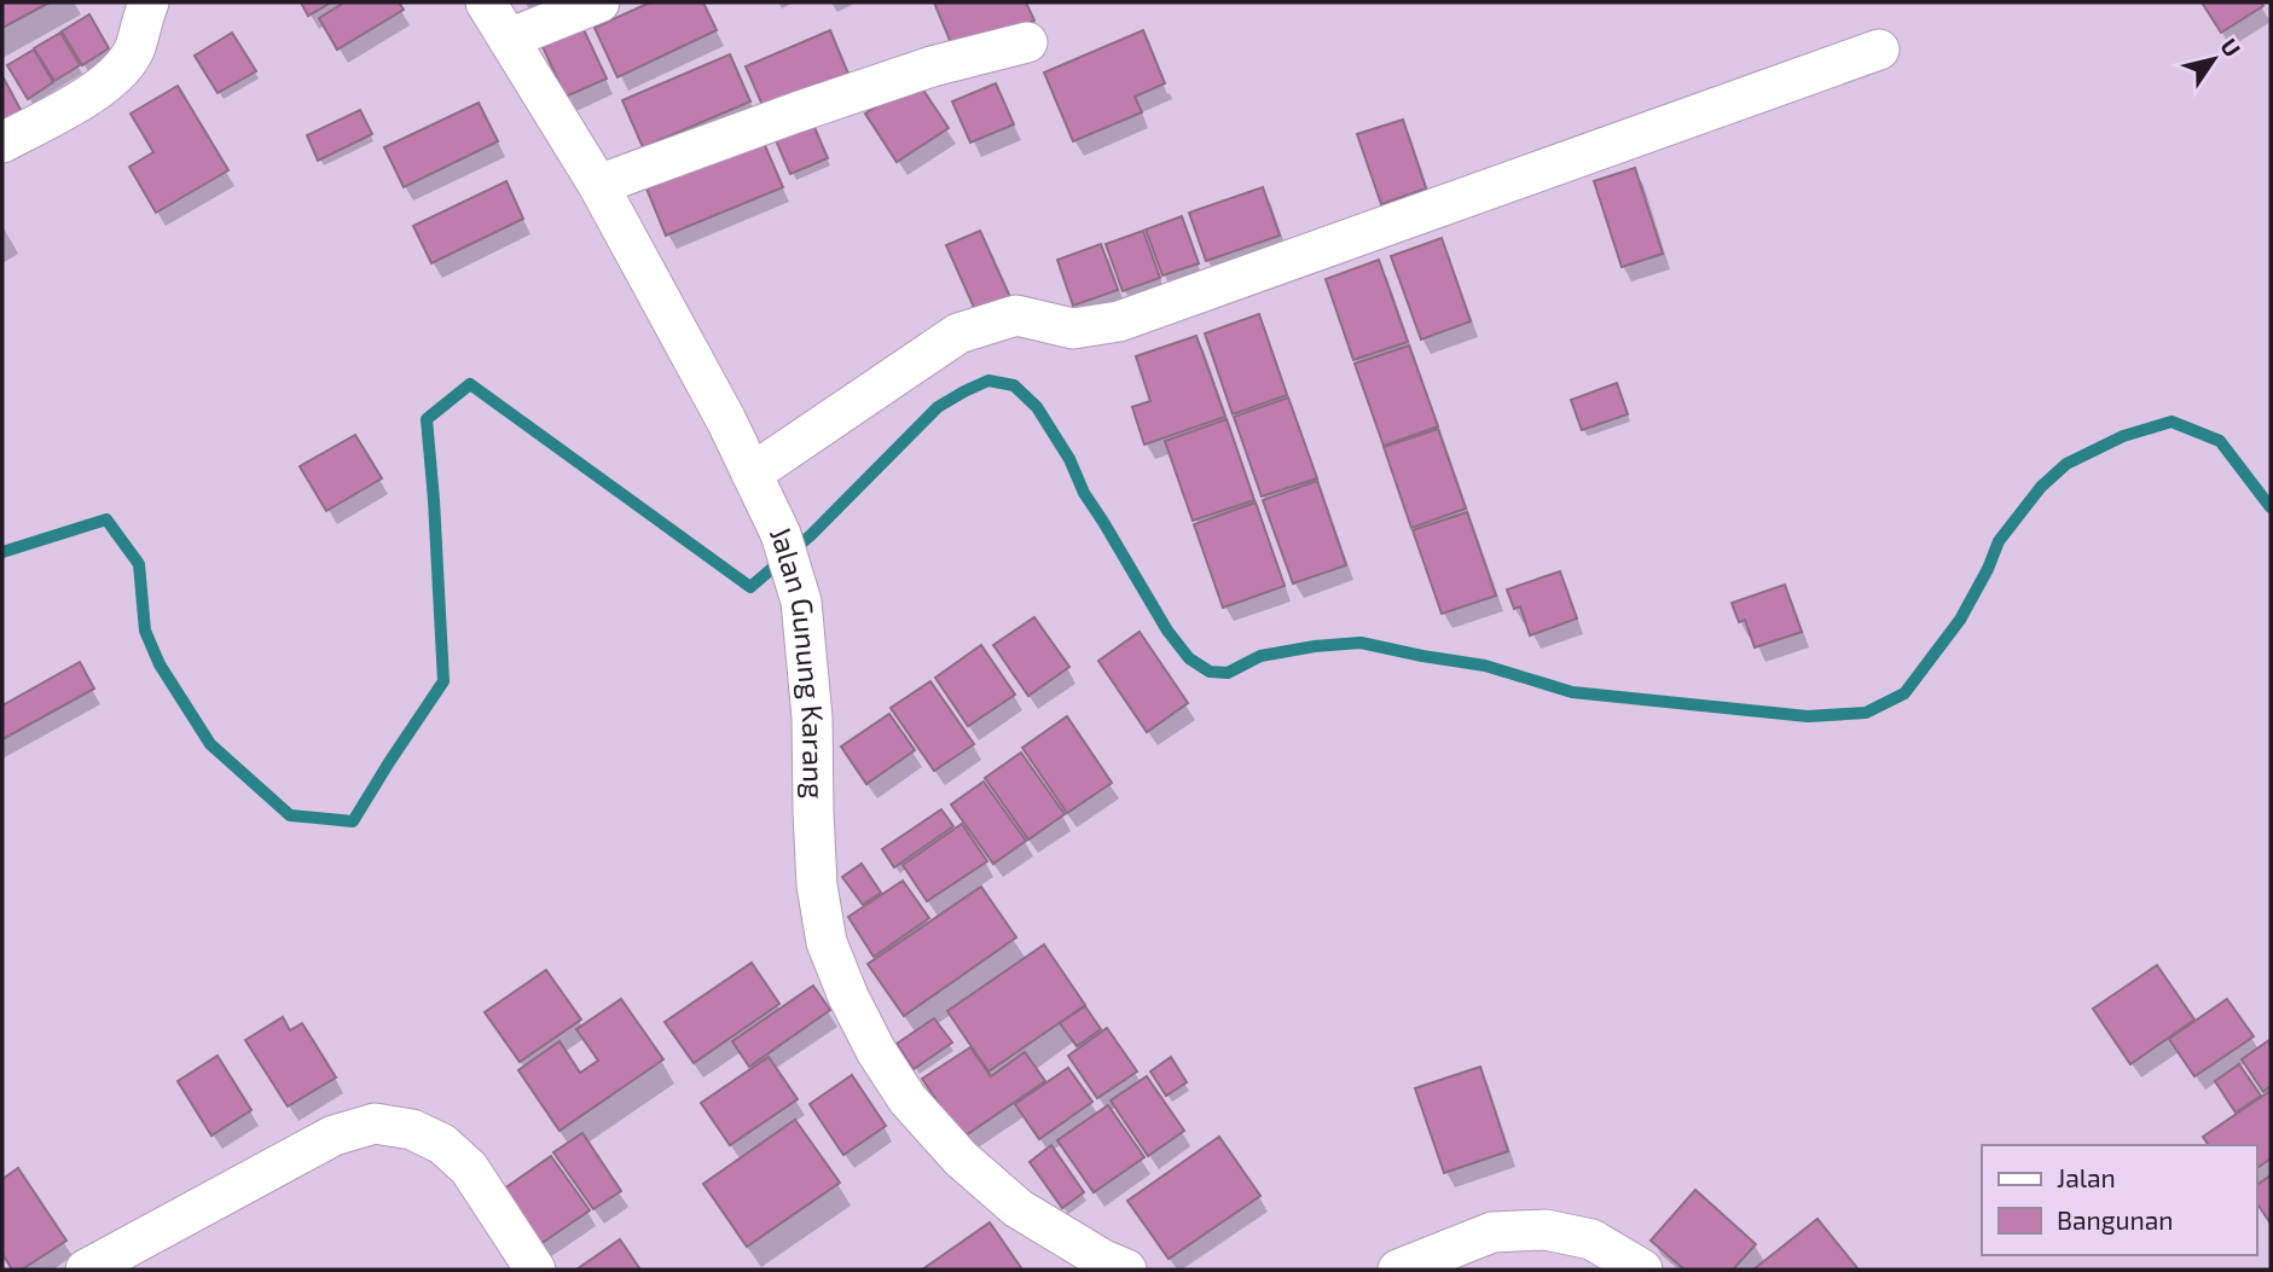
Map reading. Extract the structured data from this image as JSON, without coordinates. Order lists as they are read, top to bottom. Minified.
{"streets":{"street":["Jalan Gunung Karang"]},"legend":["Jalan","Bangunan"],"north":"top right"}
